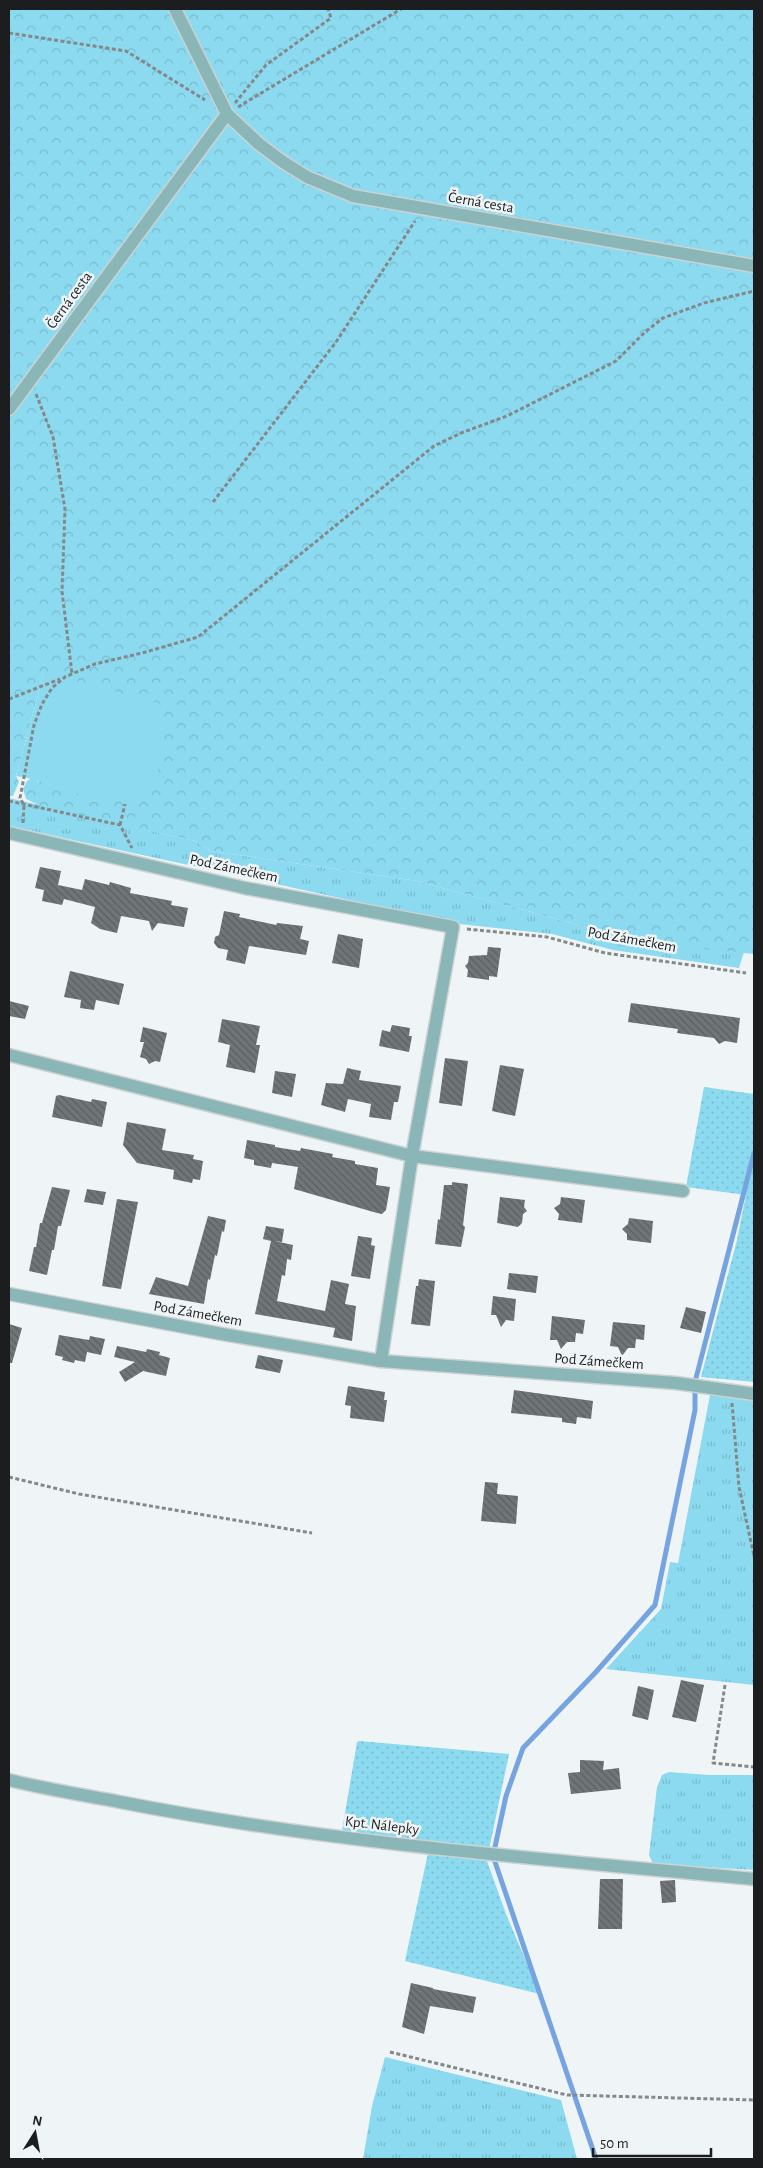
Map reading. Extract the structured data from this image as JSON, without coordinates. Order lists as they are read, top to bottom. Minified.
{"streets":{"street":["Černá cesta","Pod Zámečkem","Kpt. Nálepky"]},"scale_bar":"50 m","north":"top"}
